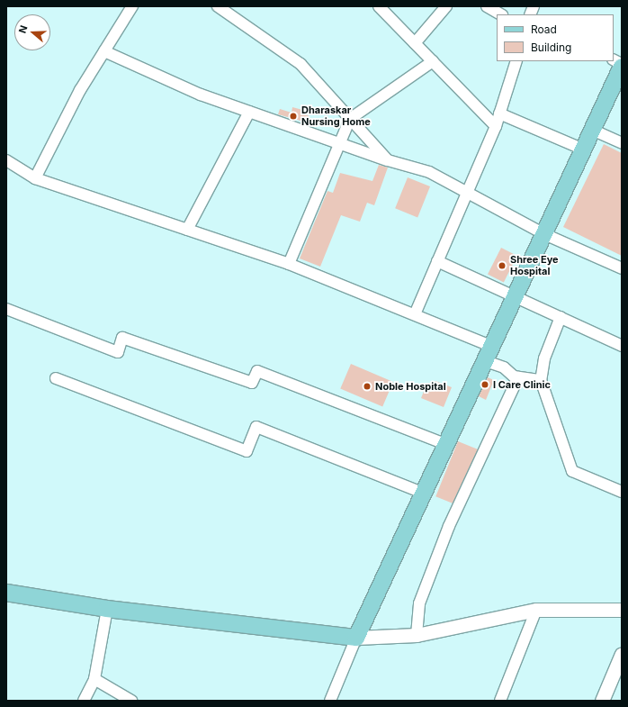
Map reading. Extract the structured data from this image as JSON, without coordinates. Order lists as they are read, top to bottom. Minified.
{"places":["Dharaskar Nursing Home","Shree Eye Hospital","I Care Clinic","Noble Hospital"],"legend":["Road","Building"],"north":"left"}
